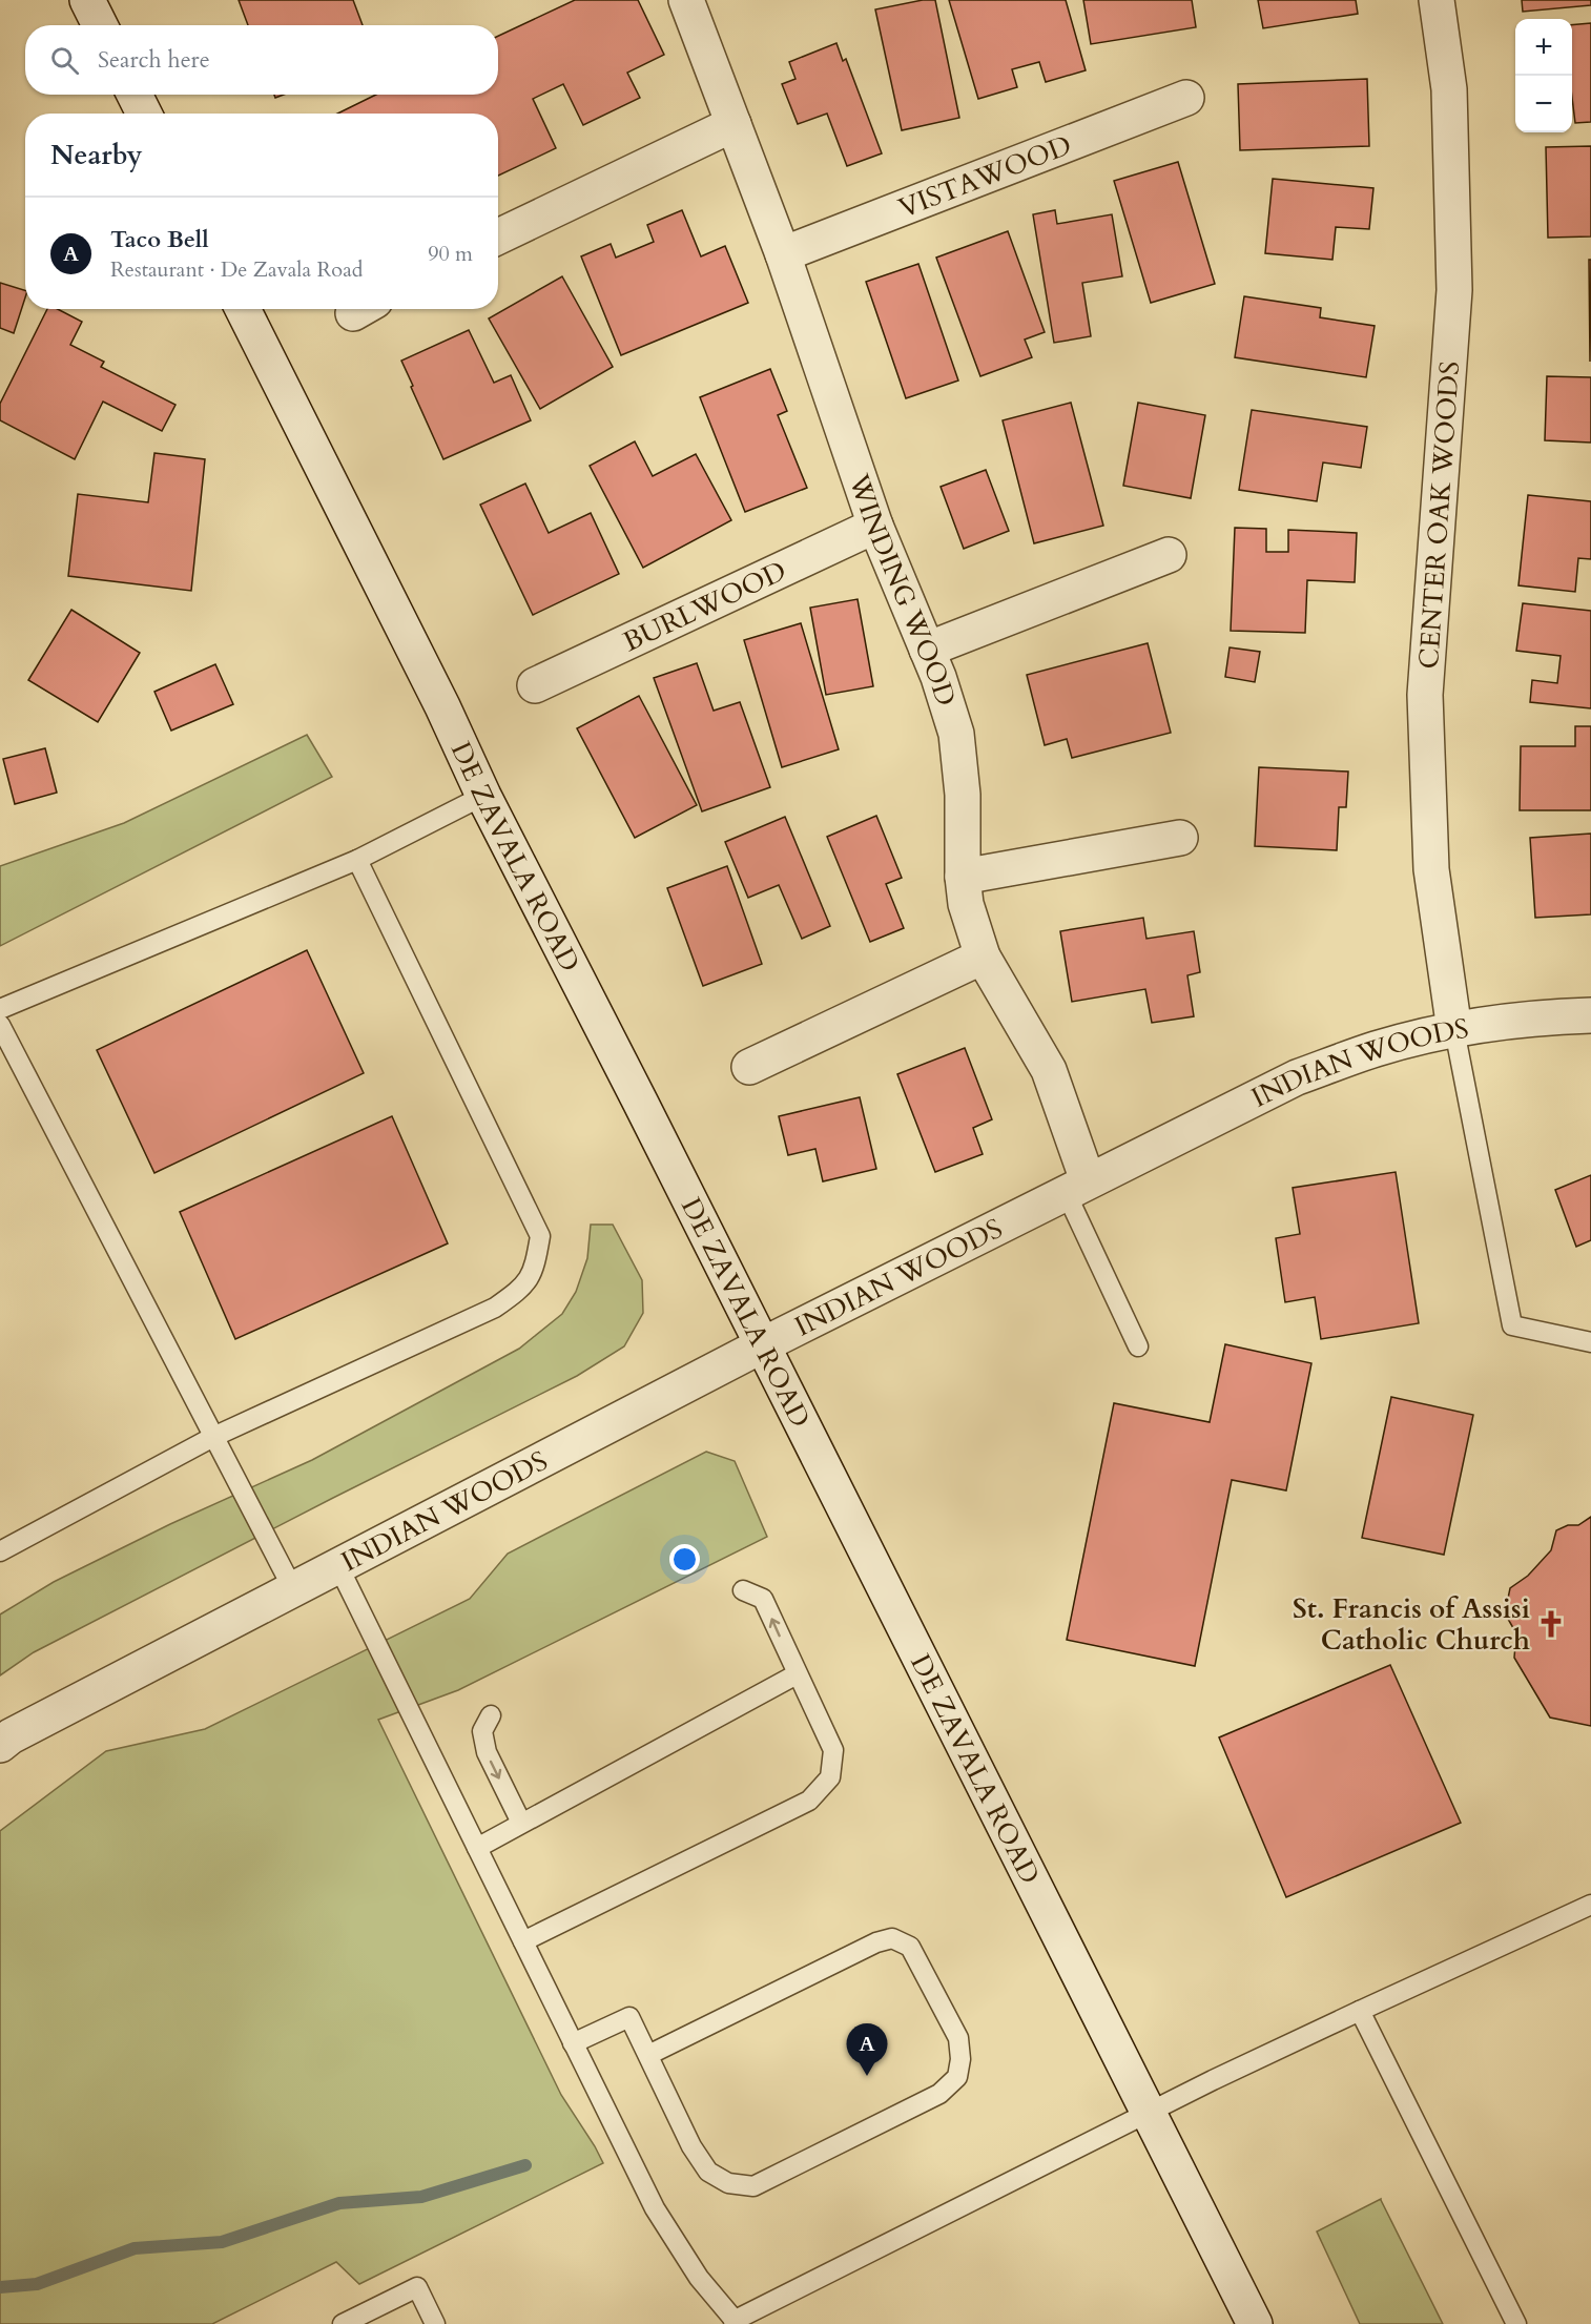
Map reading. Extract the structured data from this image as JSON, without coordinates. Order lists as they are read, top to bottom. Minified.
{"streets":{"street":["VISTAWOOD","CENTER OAK WOODS","WINDING WOOD","BURLWOOD","DE ZAVALA ROAD","INDIAN WOODS"]},"crossings":[["VISTAWOOD","WINDING WOOD"],["CENTER OAK WOODS","INDIAN WOODS"],["WINDING WOOD","BURLWOOD"],["WINDING WOOD","INDIAN WOODS"],["DE ZAVALA ROAD","INDIAN WOODS"]],"places":{"church":["St. Francis of Assisi Catholic Church"]},"page":{"map_buttons":["+","−"],"search":"Search here","heading":"Nearby","list":[{"mark":"A","name":"Taco Bell","note":"Restaurant · De Zavala Road","value":"90 m"}],"pins":"A"}}
